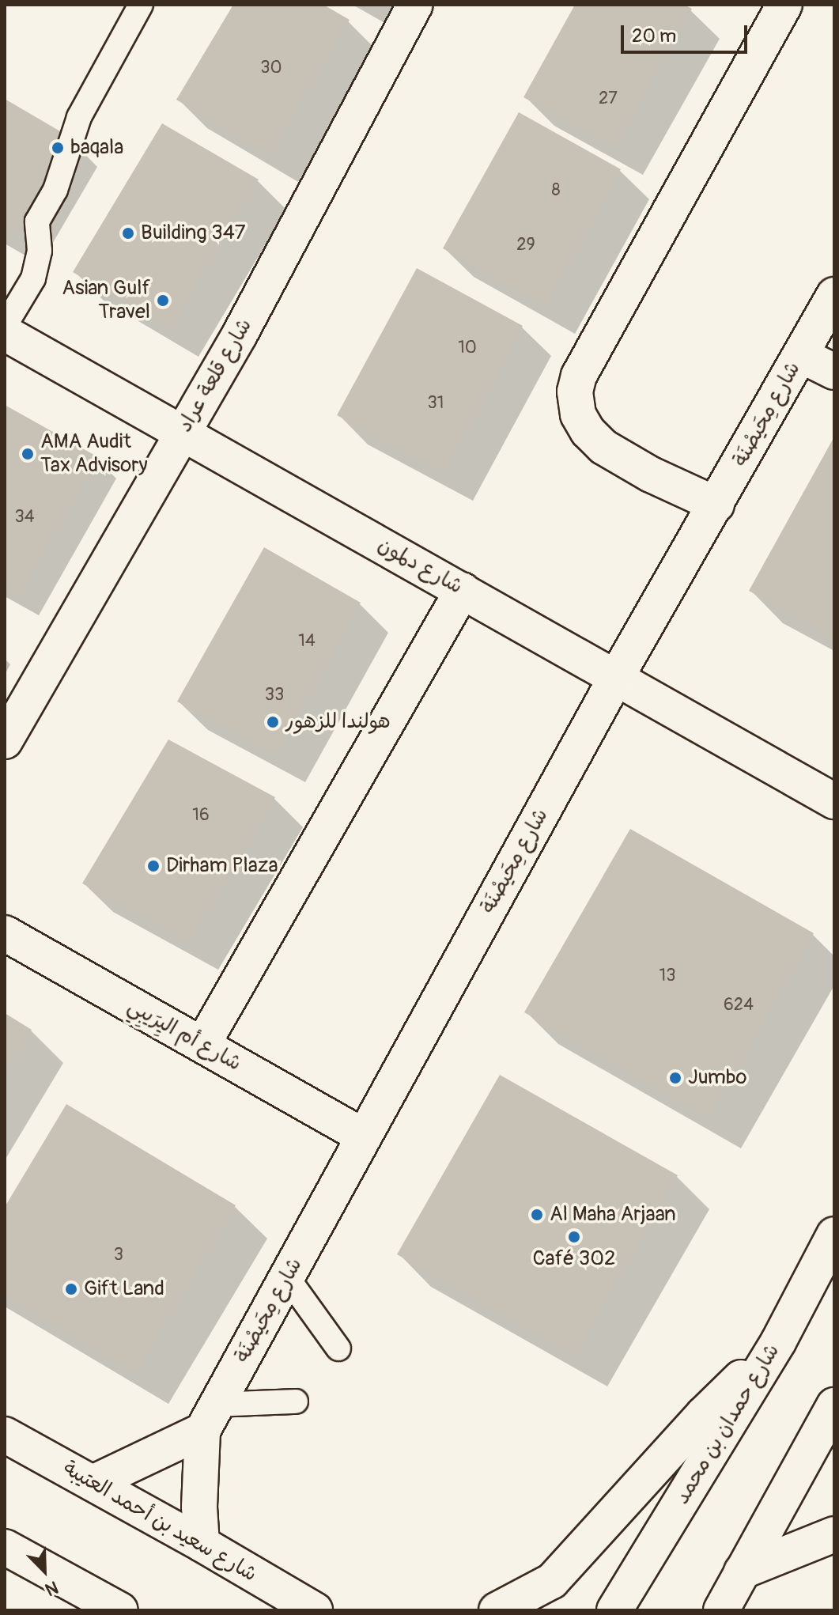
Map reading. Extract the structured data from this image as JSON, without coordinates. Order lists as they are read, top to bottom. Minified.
{"streets":{"street":["شارع قلعة عراد","شارع مِحَيصْنَة","شارع دلمون","شارع أم اليِرَيبِي","شارع حمدان بن محمد","شارع سعيد بن أحمد العتيبة"]},"crossings":[["شارع قلعة عراد","شارع دلمون"],["شارع مِحَيصْنَة","شارع دلمون"],["شارع مِحَيصْنَة","شارع أم اليِرَيبِي"],["شارع مِحَيصْنَة","شارع سعيد بن أحمد العتيبة"]],"places":["baqala","Building 347","Asian Gulf Travel","AMA Audit Tax Advisory","هولندا للزهور","Dirham Plaza","Jumbo","Al Maha Arjaan","Café 302","Gift Land"],"house_numbers":["30","27","8","29","10","31","34","14","33","16","13","624","3"],"scale_bar":"20 m","north":"bottom right"}
